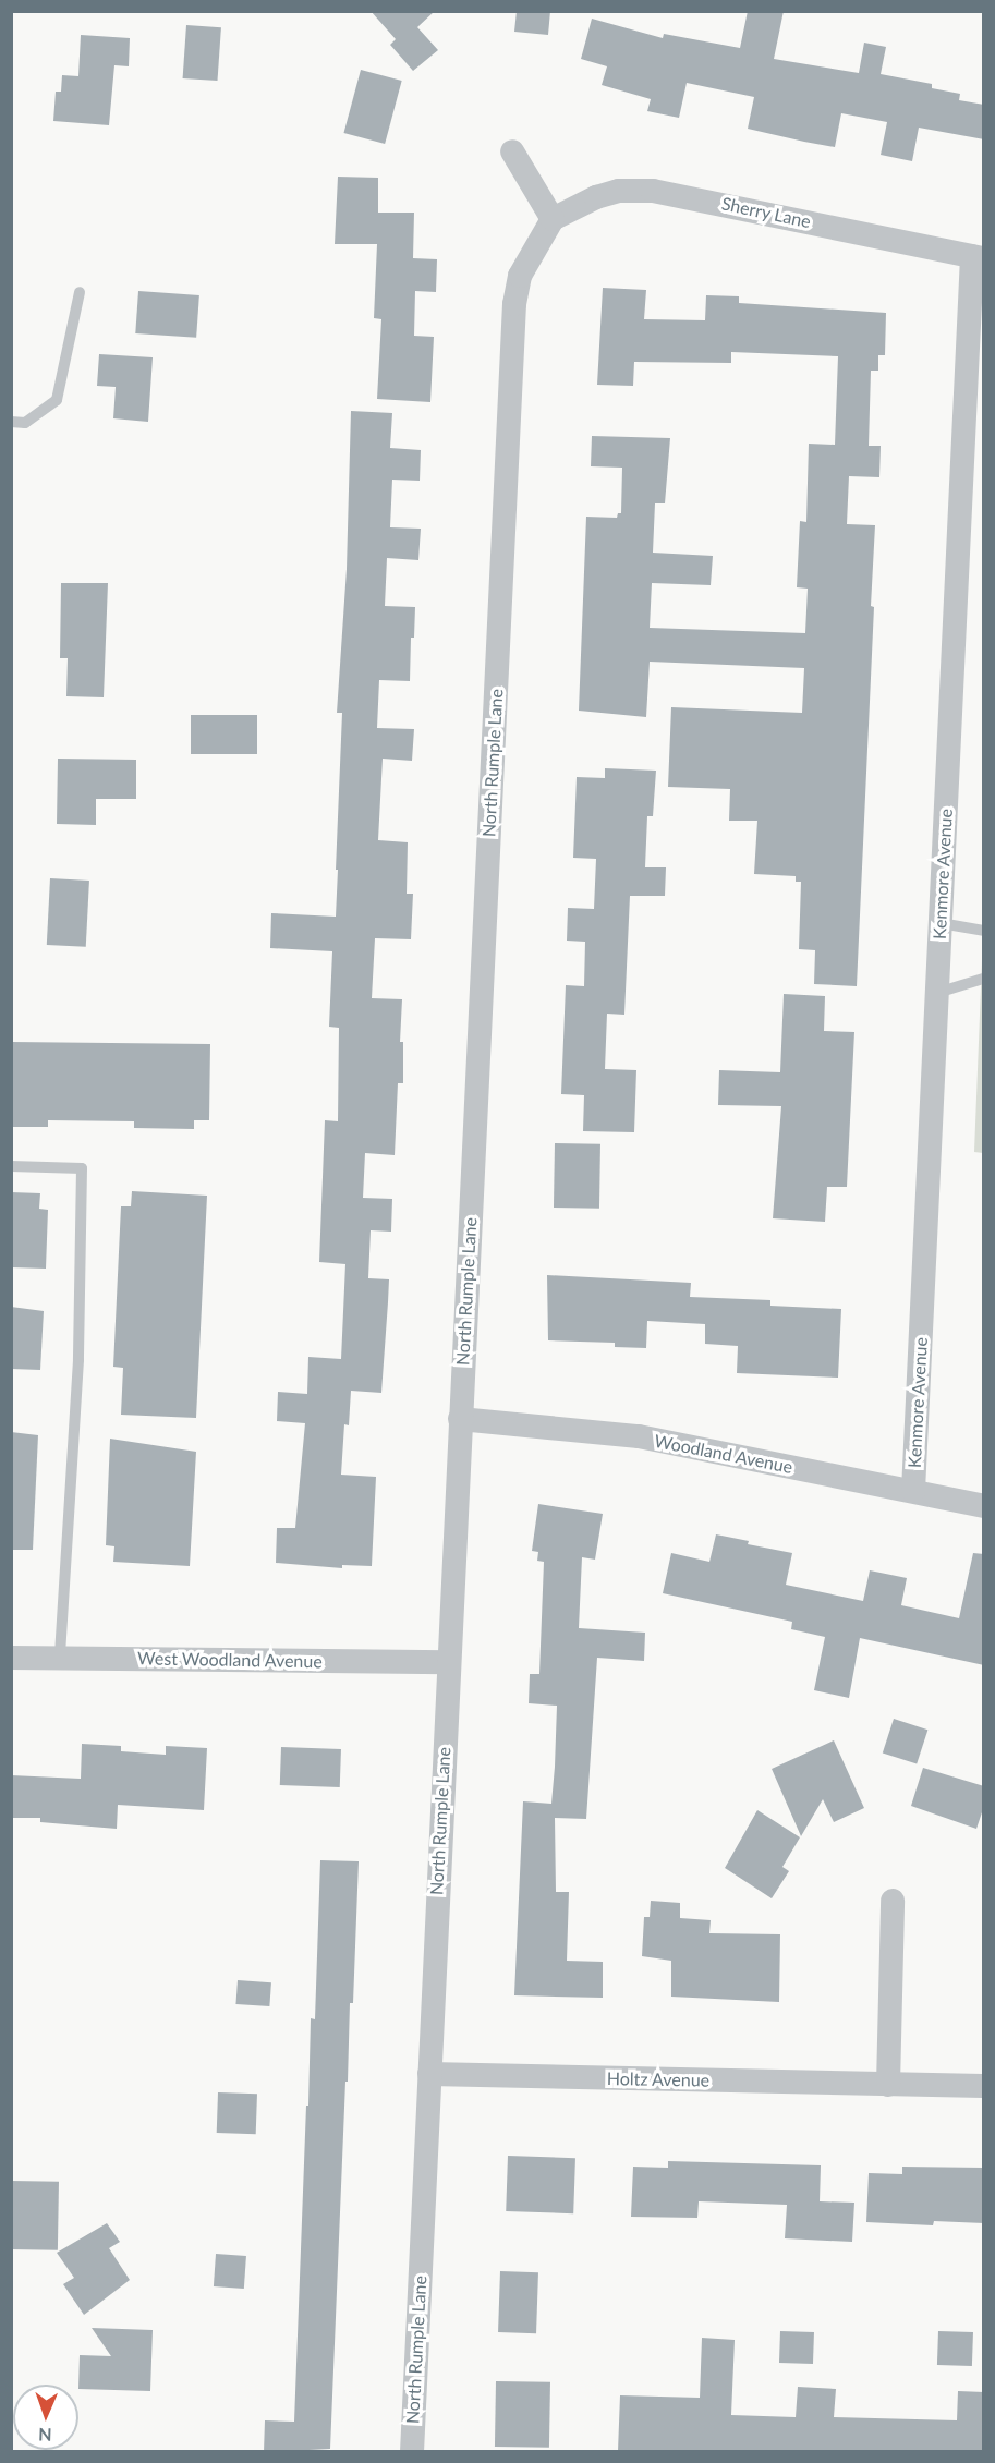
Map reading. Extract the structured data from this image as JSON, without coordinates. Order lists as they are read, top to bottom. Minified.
{"streets":{"street":["Sherry Lane","North Rumple Lane","Kenmore Avenue","Woodland Avenue","West Woodland Avenue","Holtz Avenue"]},"crossings":[["Sherry Lane","North Rumple Lane"],["Sherry Lane","Kenmore Avenue"],["North Rumple Lane","Woodland Avenue"],["North Rumple Lane","West Woodland Avenue"],["North Rumple Lane","Holtz Avenue"],["Kenmore Avenue","Woodland Avenue"]],"north":"bottom"}
